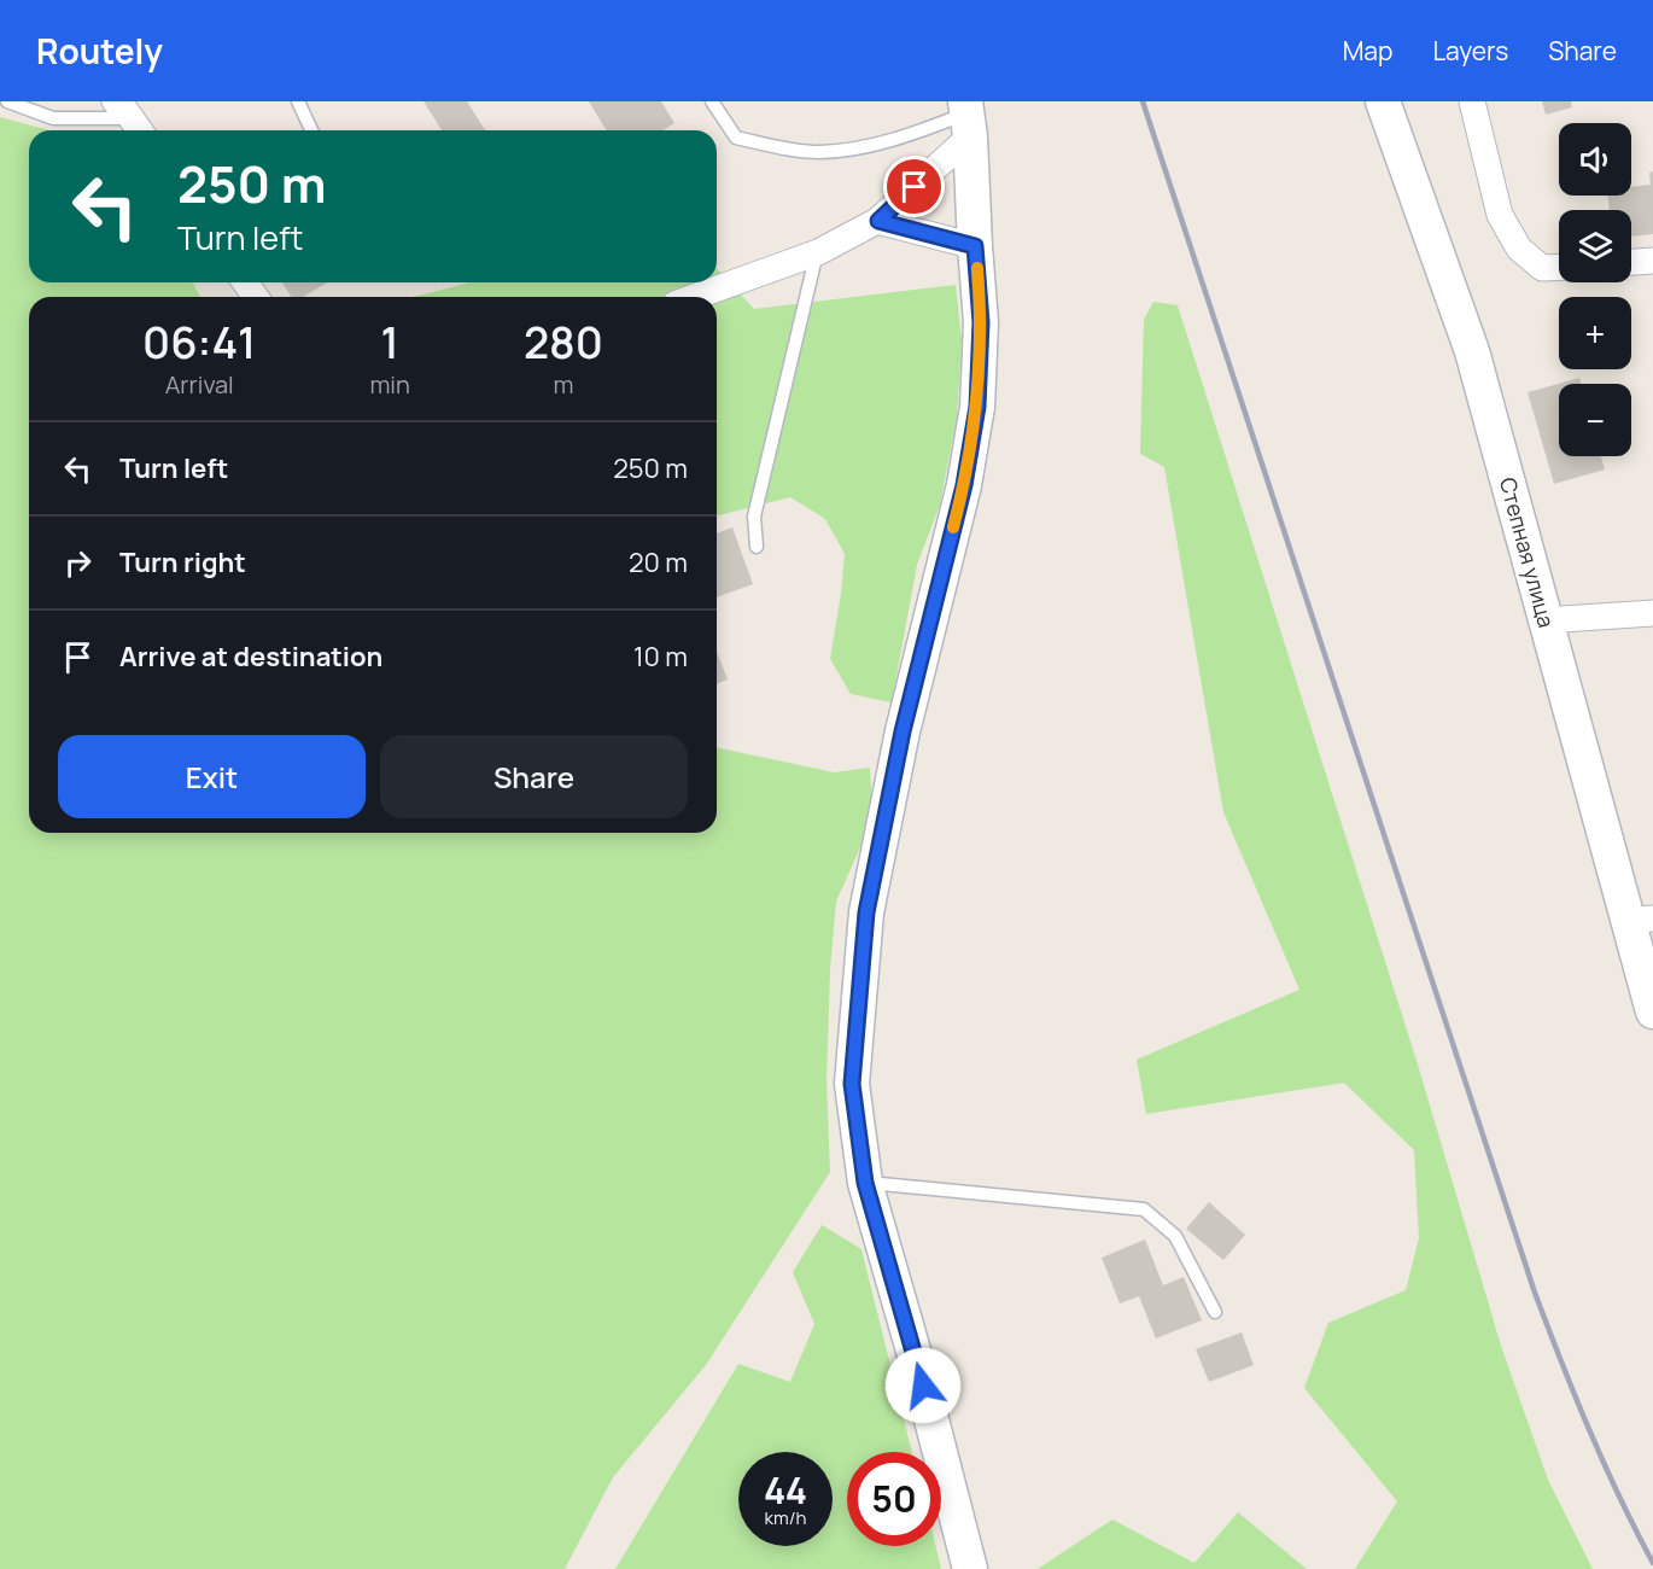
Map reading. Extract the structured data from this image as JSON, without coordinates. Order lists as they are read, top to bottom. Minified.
{"streets":{"main road":["Степная улица"]},"page":{"header":"Routely","nav":["Map","Layers","Share"],"map_buttons":["+","−"],"turn":["250 m","Turn left"],"eta":["06:41","Arrival","1","min","280","m"],"list":[{"name":"Turn left","value":"250 m"},{"name":"Turn right","value":"20 m"},{"name":"Arrive at destination","value":"10 m"}],"buttons":["Exit","Share"],"speed":"44 km/h","limit":"50"}}
